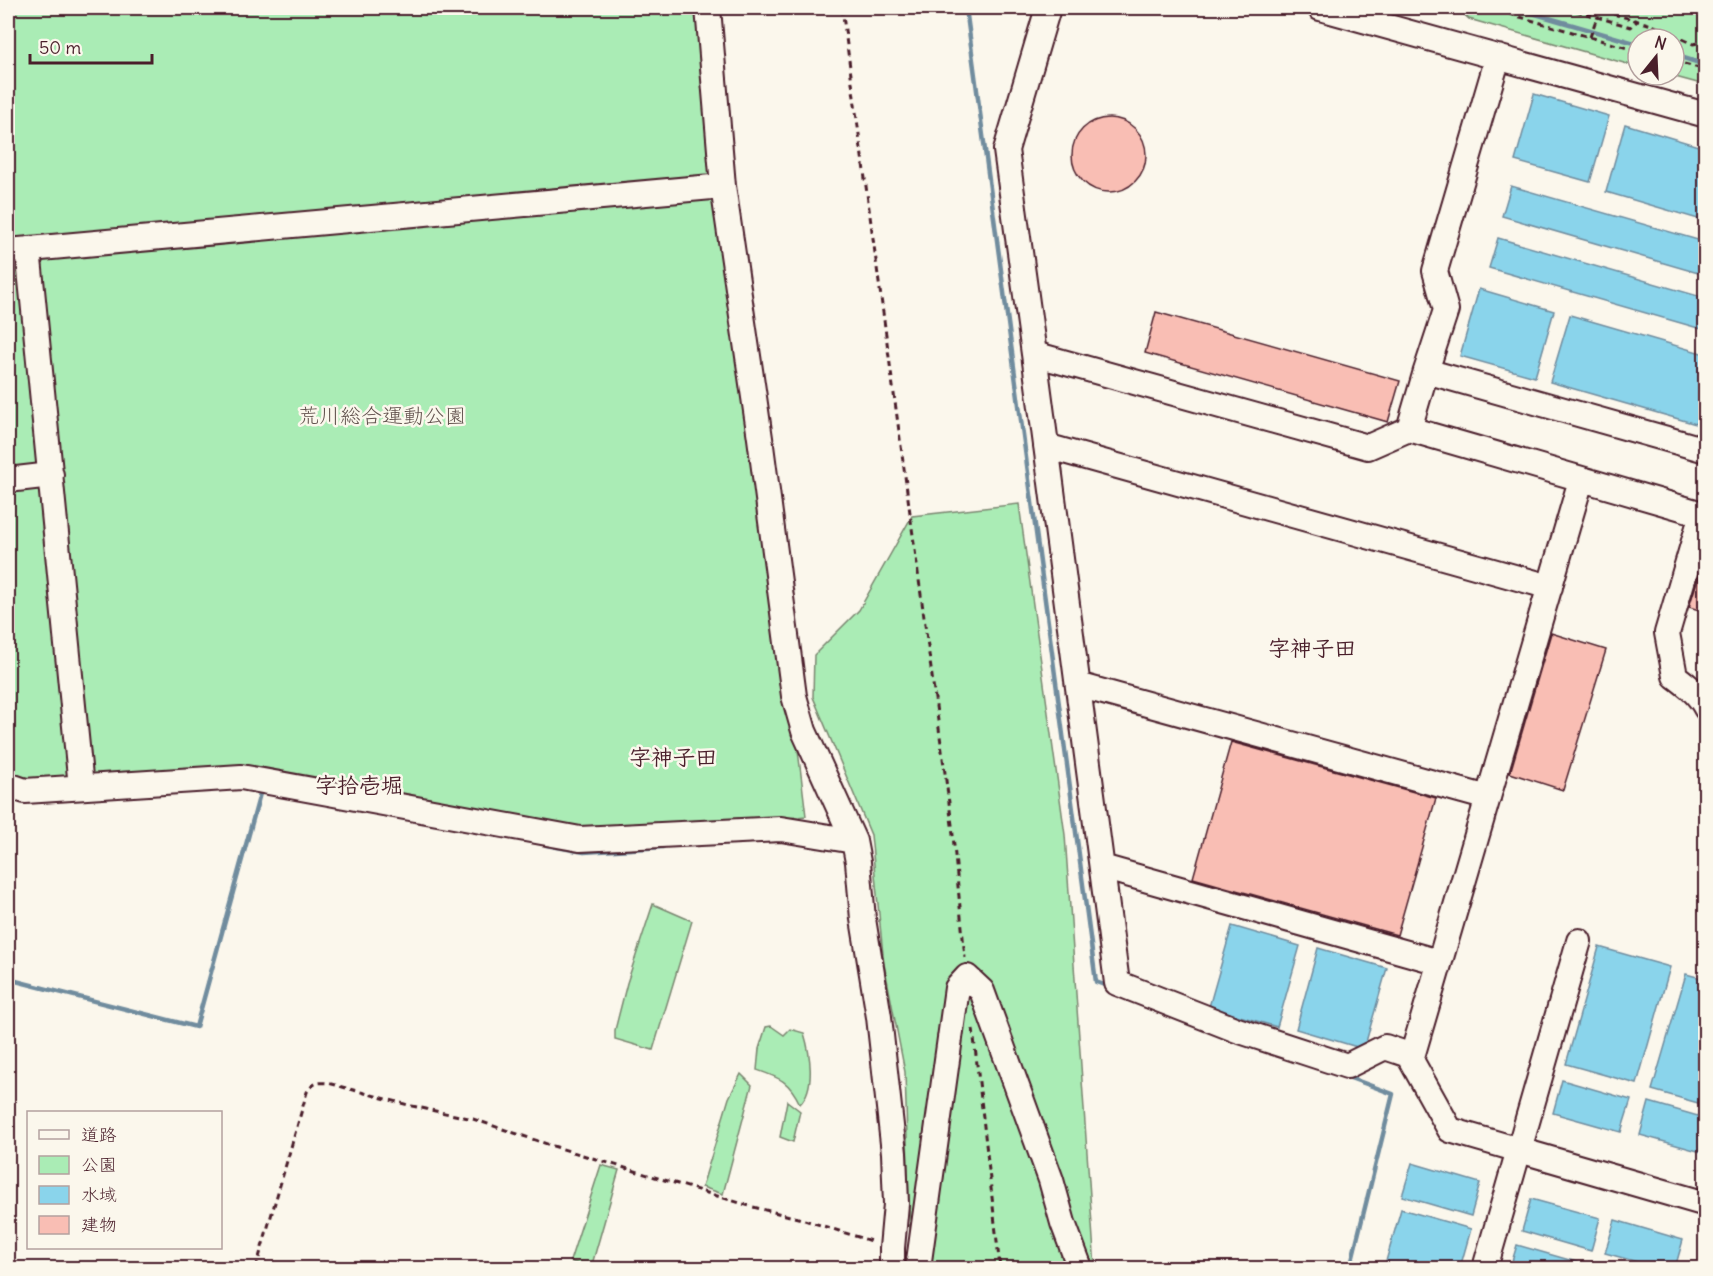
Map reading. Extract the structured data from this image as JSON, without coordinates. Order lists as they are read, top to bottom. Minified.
{"districts":["字神子田","字神子田","字拾壱堀"],"parks":["荒川総合運動公園"],"legend":["道路","公園","水域","建物"],"scale_bar":"50 m","north":"top"}
